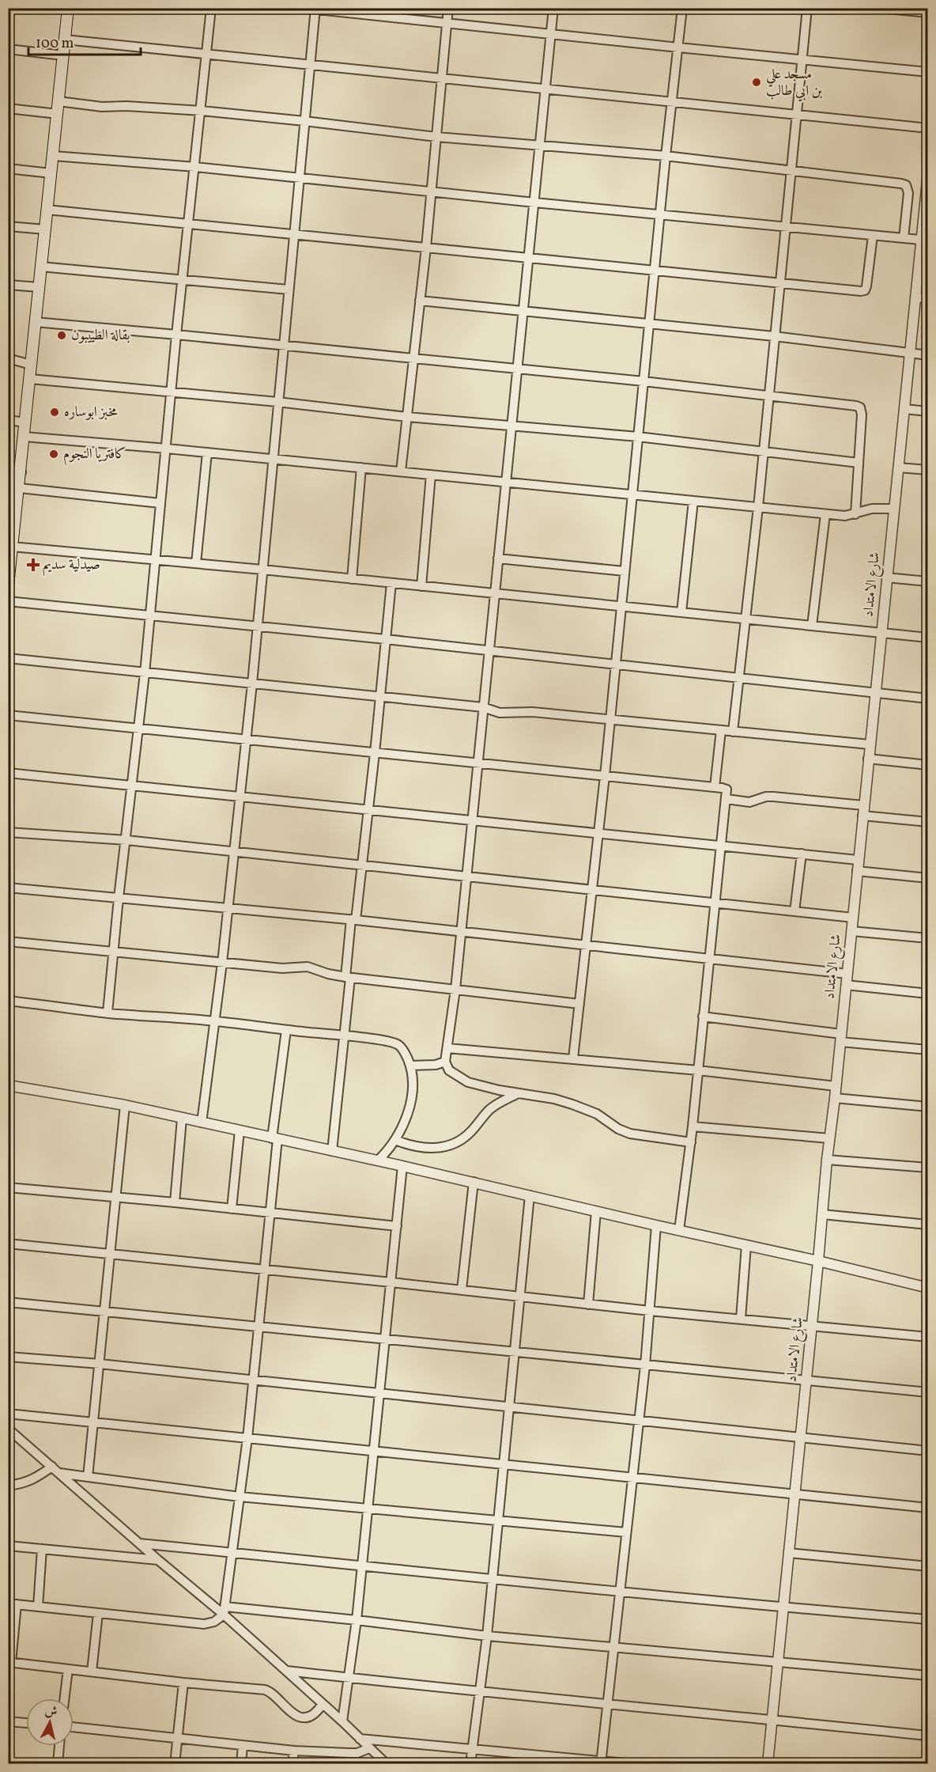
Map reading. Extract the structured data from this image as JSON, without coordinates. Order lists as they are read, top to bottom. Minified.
{"streets":{"street":["شارع الامتداد"]},"places":{"other":["مسجد علي بن ابي طالب","بقالة الطييبون","مخبز ابوساره","كافتريا النجوم"],"health":["صيدلية سديم"]},"scale_bar":"100 m","north":"top"}
